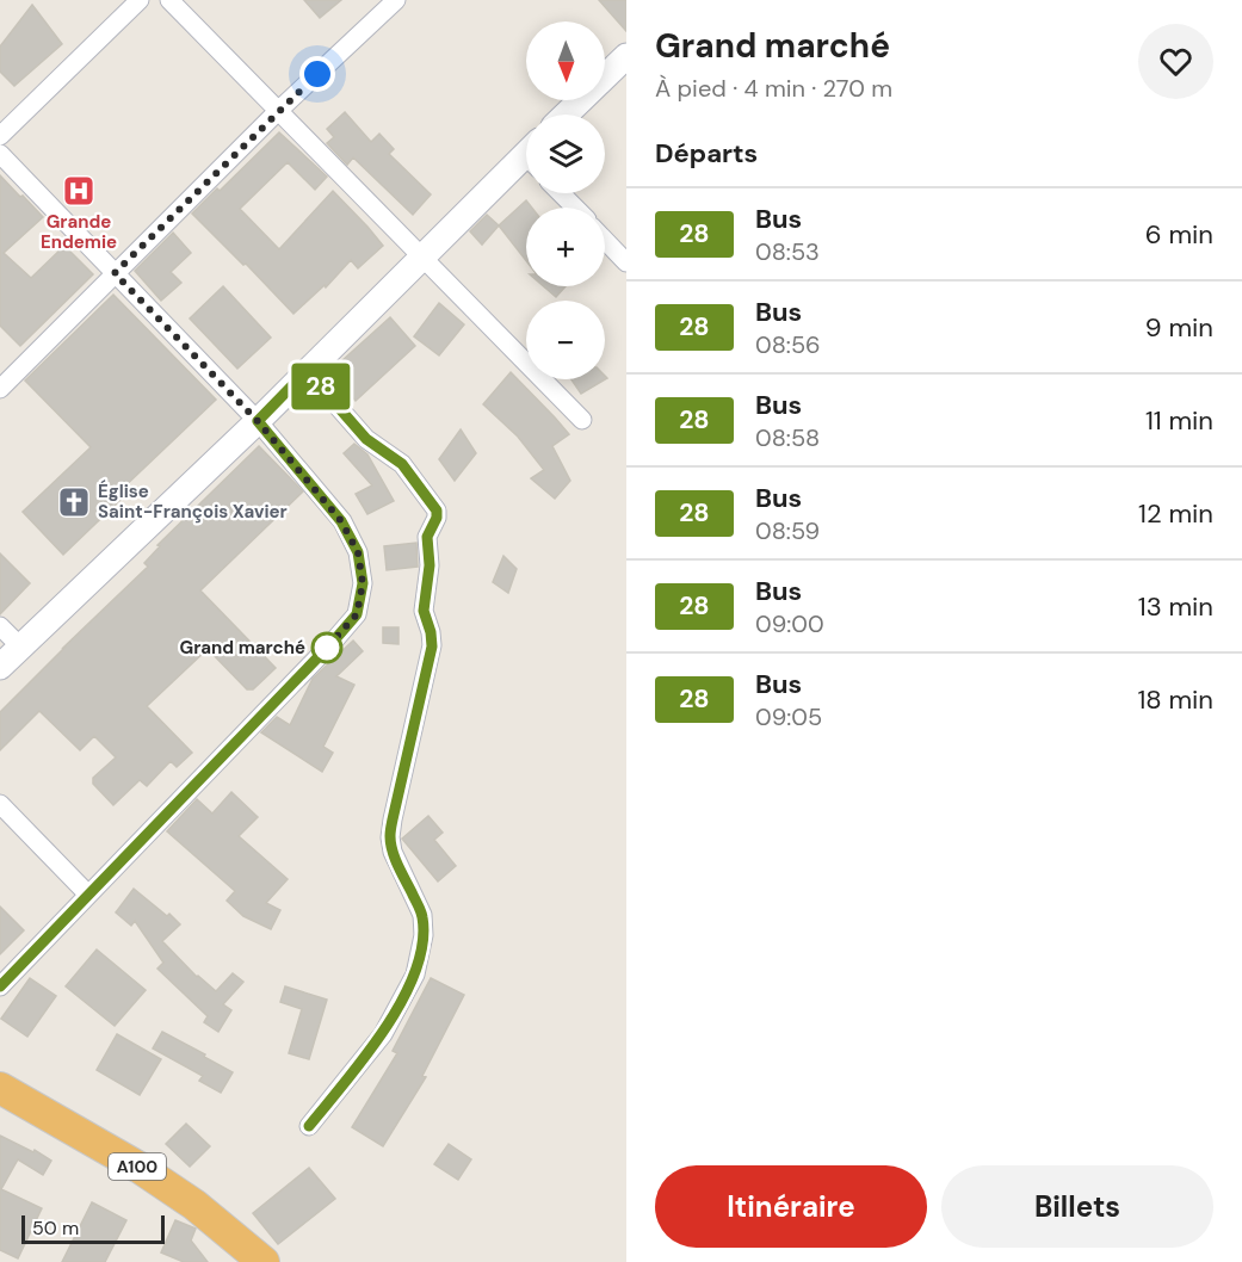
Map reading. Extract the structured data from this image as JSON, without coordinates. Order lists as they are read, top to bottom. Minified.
{"streets":{"highway":["A100"]},"places":{"hospital":["Grande Endemie"],"church":["Église Saint-François Xavier"],"other":["Grand marché"]},"lines":["bus line 28"],"scale_bar":"50 m","north":"bottom","page":{"on_map":"28","heading":[["Grand marché","À pied · 4 min · 270 m"],"Départs"],"map_buttons":["+","−"],"list":[{"mark":"28","name":"Bus","note":"08:53","value":"6 min"},{"mark":"28","name":"Bus","note":"08:56","value":"9 min"},{"mark":"28","name":"Bus","note":"08:58","value":"11 min"},{"mark":"28","name":"Bus","note":"08:59","value":"12 min"},{"mark":"28","name":"Bus","note":"09:00","value":"13 min"},{"mark":"28","name":"Bus","note":"09:05","value":"18 min"}],"buttons":["Itinéraire","Billets"],"scale":"50 m"}}
